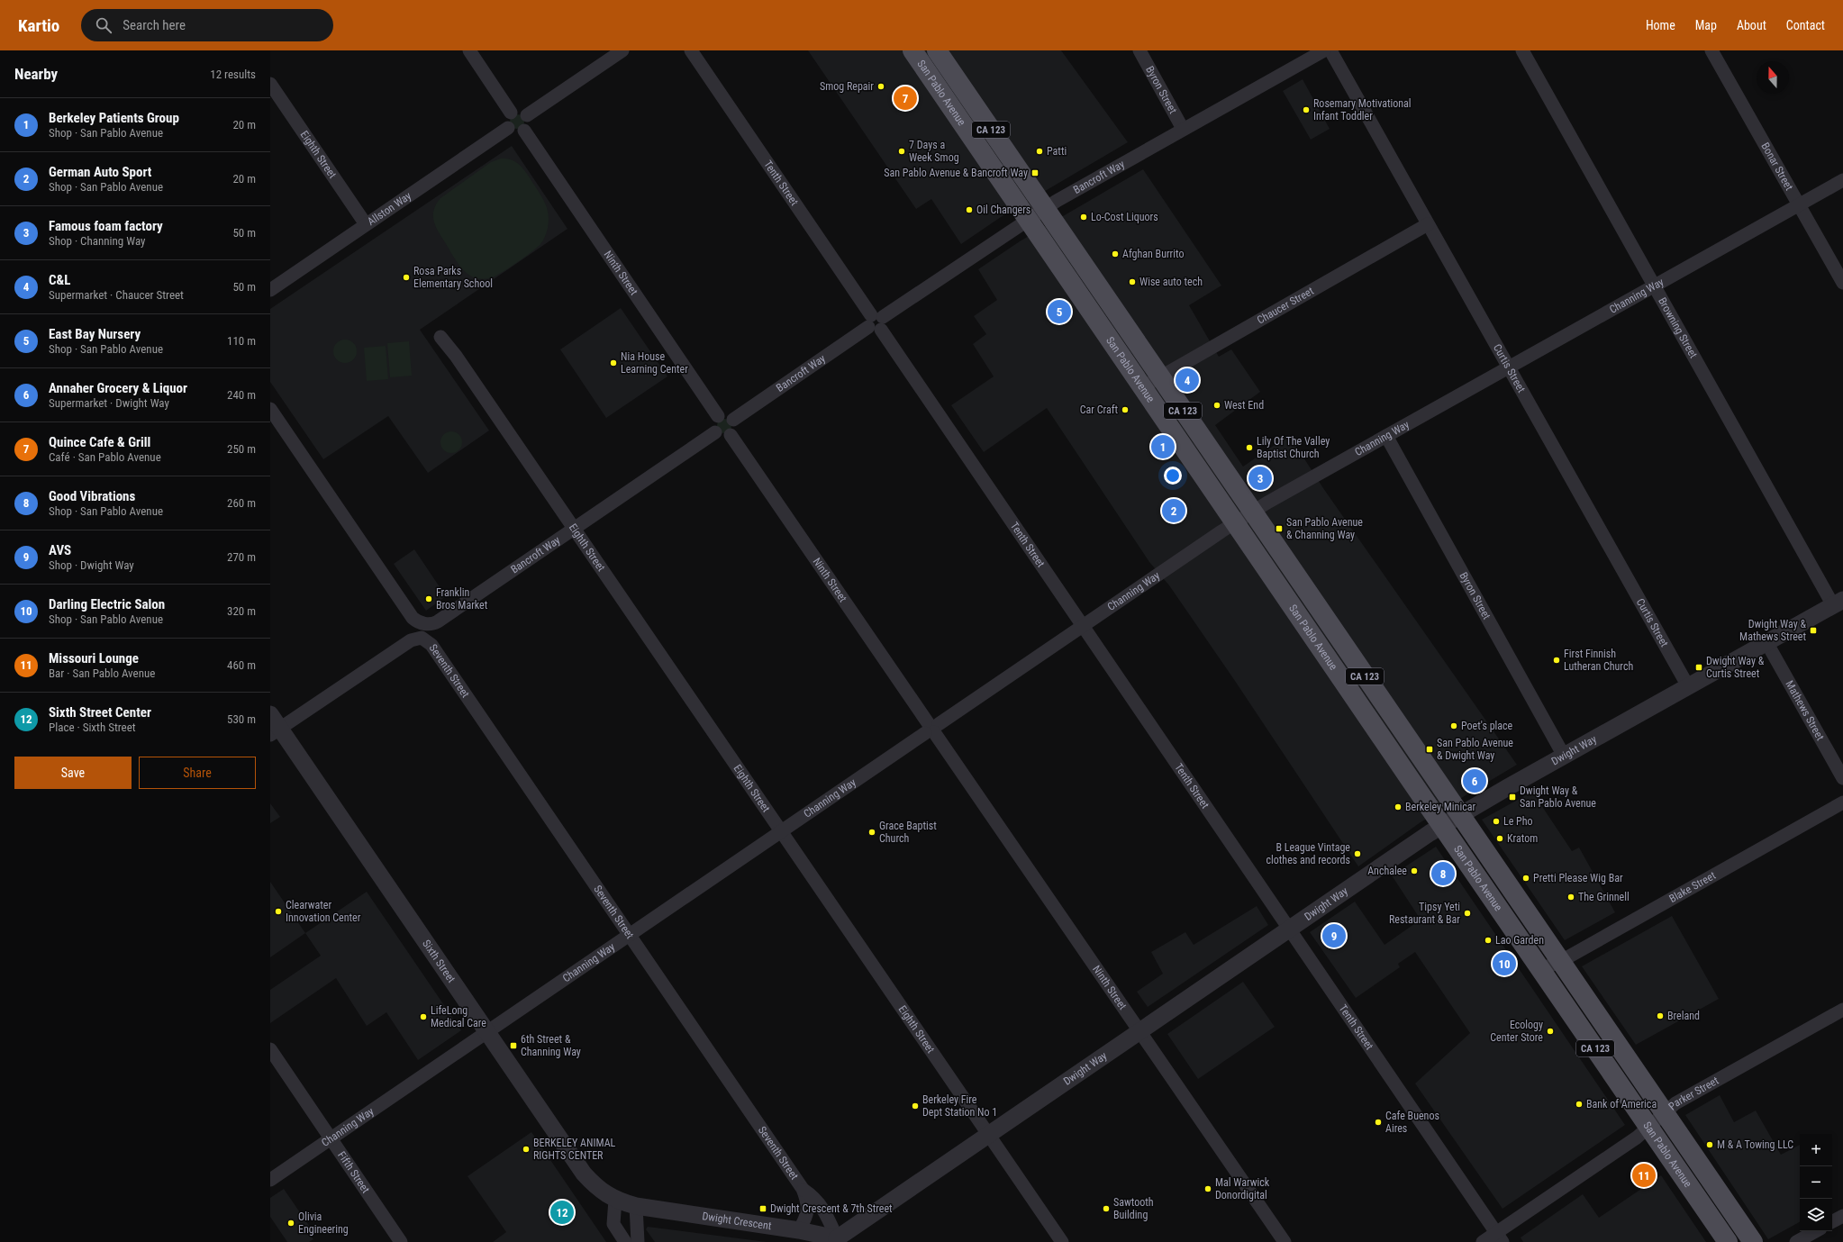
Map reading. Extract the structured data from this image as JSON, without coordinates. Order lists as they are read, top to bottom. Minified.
{"streets":{"main road":["San Pablo Avenue","CA 123"],"street":["Byron Street","Eighth Street","Bonar Street","Bancroft Way","Tenth Street","Allston Way","Ninth Street","Channing Way","Chaucer Street","Browning Street","Curtis Street","Seventh Street","Mathews Street","Dwight Way","Blake Street","Sixth Street","Parker Street","Fifth Street","Dwight Crescent"]},"crossings":[["Byron Street","Bancroft Way"],["Byron Street","Channing Way"],["Byron Street","Dwight Way"],["San Pablo Avenue","Bancroft Way"],["San Pablo Avenue","Channing Way"],["San Pablo Avenue","Chaucer Street"],["San Pablo Avenue","Dwight Way"],["San Pablo Avenue","Blake Street"],["San Pablo Avenue","Parker Street"],["Eighth Street","Bancroft Way"],["Eighth Street","Allston Way"],["Eighth Street","Channing Way"],["Eighth Street","Dwight Way"],["Bonar Street","Channing Way"],["Bancroft Way","Tenth Street"],["Bancroft Way","Ninth Street"],["Tenth Street","Channing Way"],["Tenth Street","Dwight Way"],["Tenth Street","Parker Street"],["Allston Way","Ninth Street"],["Ninth Street","Channing Way"],["Ninth Street","Dwight Way"],["Channing Way","Browning Street"],["Channing Way","Curtis Street"],["Channing Way","Seventh Street"],["Channing Way","Sixth Street"],["Channing Way","Fifth Street"],["Chaucer Street","Curtis Street"],["Browning Street","Dwight Way"],["Curtis Street","Dwight Way"],["Seventh Street","Dwight Way"],["Seventh Street","Sixth Street"],["Seventh Street","Dwight Crescent"],["Mathews Street","Dwight Way"],["Dwight Way","Dwight Crescent"],["Sixth Street","Dwight Crescent"]],"places":{"other":["Smog Repair","Rosemary Motivational Infant Toddler","7 Days a Week Smog","Patti","Oil Changers","Lo-Cost Liquors","Afghan Burrito","Rosa Parks Elementary School","Wise auto tech","Nia House Learning Center","West End","Car Craft","Lily Of The Valley Baptist Church","Franklin Bros Market","First Finnish Lutheran Church","Poet's place","Berkeley Minicar","Le Pho","Grace Baptist Church","Kratom","B League Vintage clothes and records","Anchalee","Pretti Please Wig Bar","The Grinnell","Clearwater Innovation Center","Tipsy Yeti Restaurant & Bar","Lao Garden","Breland","LifeLong Medical Care","Ecology Center Store","Bank of America","Berkeley Fire Dept Station No 1","Cafe Buenos Aires","M & A Towing LLC","BERKELEY ANIMAL RIGHTS CENTER","Mal Warwick Donordigital","Sawtooth Building","Olivia Engineering"],"transit":["San Pablo Avenue & Bancroft Way","San Pablo Avenue & Channing Way","Dwight Way & Mathews Street","Dwight Way & Curtis Street","San Pablo Avenue & Dwight Way","Dwight Way & San Pablo Avenue","6th Street & Channing Way","Dwight Crescent & 7th Street"]},"north":"top","page":{"header":"Kartio","search":"Search here","nav":["Home","Map","About","Contact"],"heading":["Nearby","12 results"],"pins":["7","5","4","1","3","2","6","8","9","10","11","12"],"list":[{"mark":"1","name":"Berkeley Patients Group","note":"Shop · San Pablo Avenue","value":"20 m"},{"mark":"2","name":"German Auto Sport","note":"Shop · San Pablo Avenue","value":"20 m"},{"mark":"3","name":"Famous foam factory","note":"Shop · Channing Way","value":"50 m"},{"mark":"4","name":"C&L","note":"Supermarket · Chaucer Street","value":"50 m"},{"mark":"5","name":"East Bay Nursery","note":"Shop · San Pablo Avenue","value":"110 m"},{"mark":"6","name":"Annaher Grocery & Liquor","note":"Supermarket · Dwight Way","value":"240 m"},{"mark":"7","name":"Quince Cafe & Grill","note":"Café · San Pablo Avenue","value":"250 m"},{"mark":"8","name":"Good Vibrations","note":"Shop · San Pablo Avenue","value":"260 m"},{"mark":"9","name":"AVS","note":"Shop · Dwight Way","value":"270 m"},{"mark":"10","name":"Darling Electric Salon","note":"Shop · San Pablo Avenue","value":"320 m"},{"mark":"11","name":"Missouri Lounge","note":"Bar · San Pablo Avenue","value":"460 m"},{"mark":"12","name":"Sixth Street Center","note":"Place · Sixth Street","value":"530 m"}],"buttons":["Save","Share"],"map_buttons":["+","−"]}}
